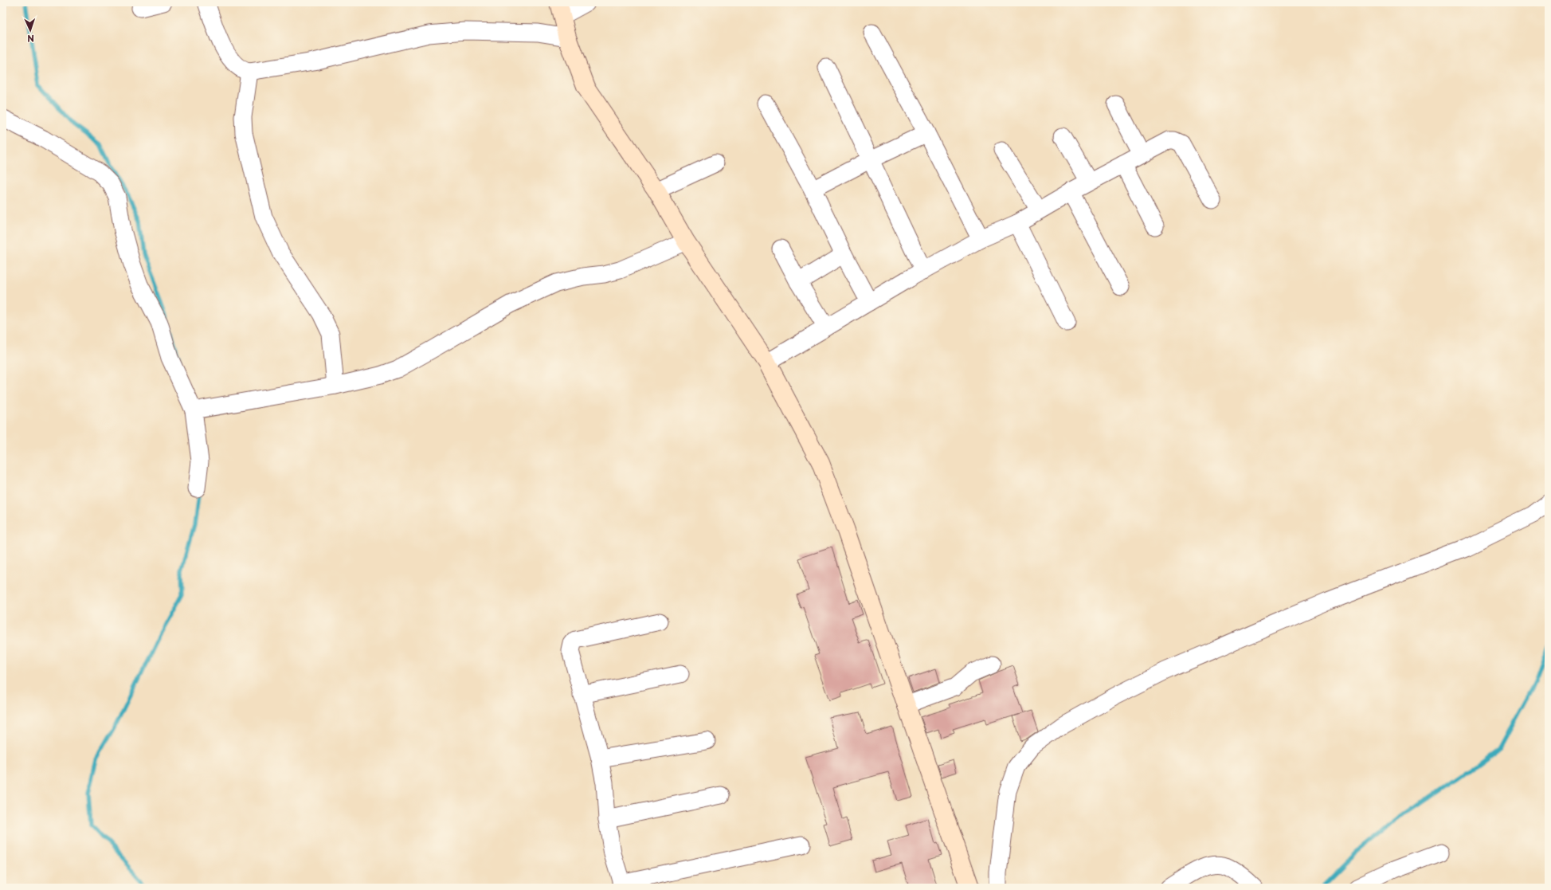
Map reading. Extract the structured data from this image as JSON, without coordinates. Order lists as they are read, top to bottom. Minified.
{"north":"bottom"}
